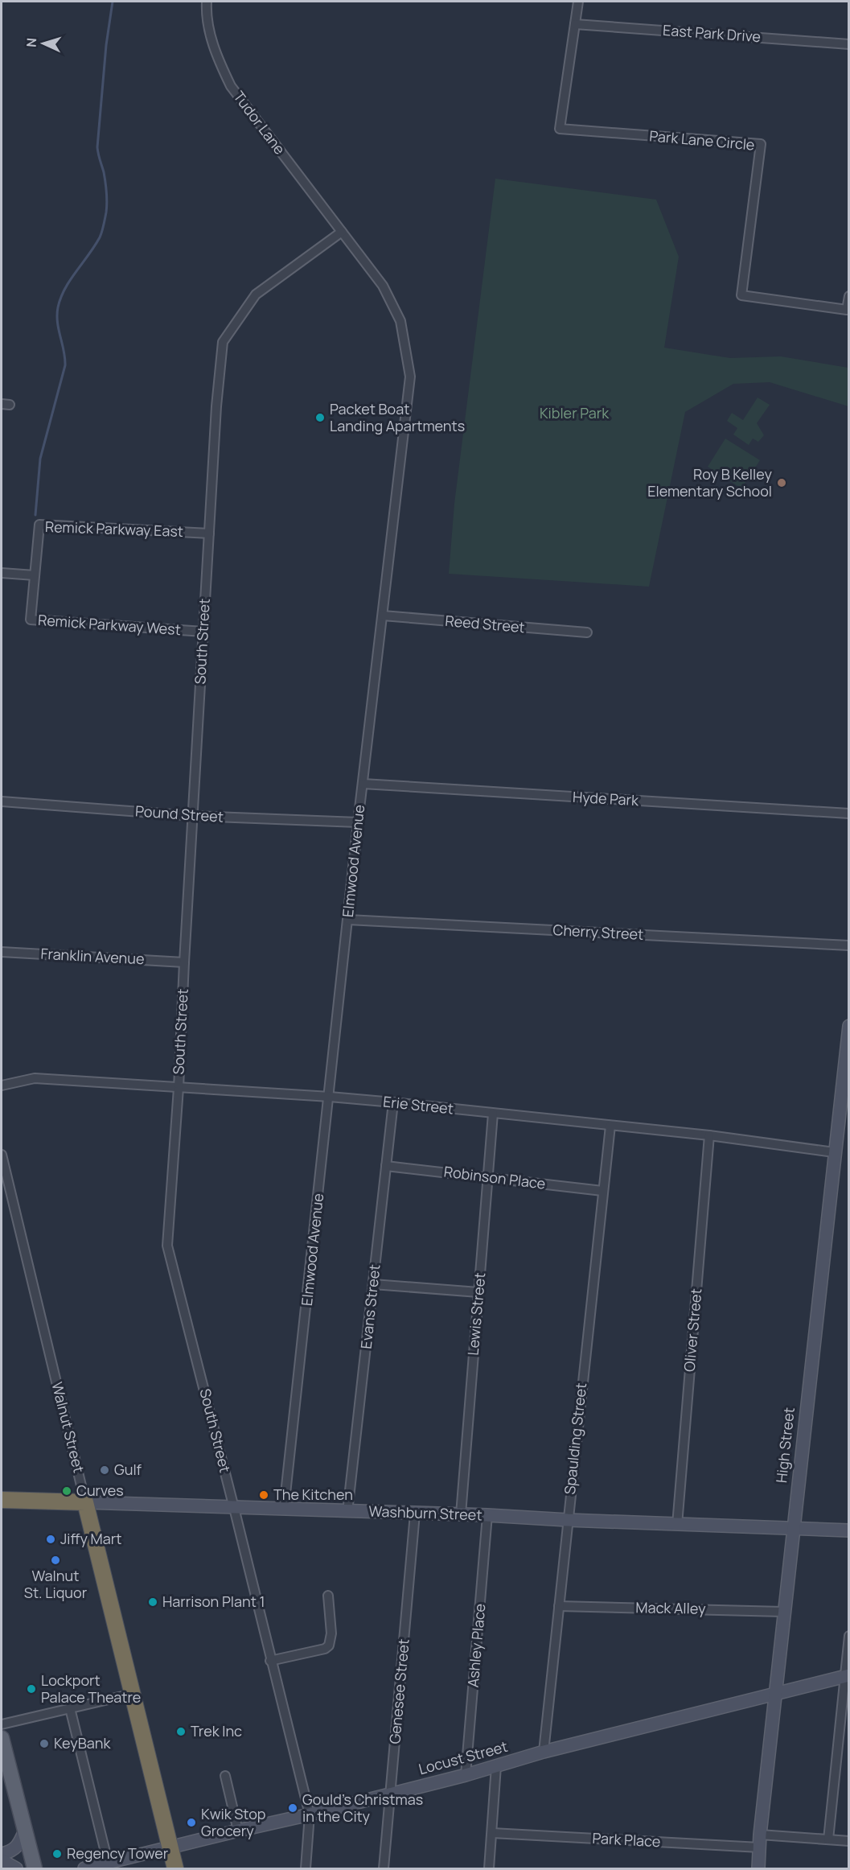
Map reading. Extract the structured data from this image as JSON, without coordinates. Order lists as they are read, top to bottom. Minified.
{"streets":{"highway":["Walnut Street","Washburn Street"],"street":["East Park Drive","Tudor Lane","Park Lane Circle","Remick Parkway East","Reed Street","Remick Parkway West","South Street","Hyde Park","Pound Street","Elmwood Avenue","Cherry Street","Franklin Avenue","Erie Street","Robinson Place","Evans Street","Lewis Street","Oliver Street","Spaulding Street","High Street","Mack Alley","Ashley Place","Genesee Street","Locust Street","Park Place"]},"crossings":[["East Park Drive","Park Lane Circle"],["Tudor Lane","South Street"],["Tudor Lane","Elmwood Avenue"],["Remick Parkway East","Remick Parkway West"],["Remick Parkway East","South Street"],["Reed Street","Elmwood Avenue"],["Remick Parkway West","South Street"],["South Street","Pound Street"],["South Street","Elmwood Avenue"],["South Street","Franklin Avenue"],["South Street","Erie Street"],["South Street","Washburn Street"],["South Street","Locust Street"],["Hyde Park","Elmwood Avenue"],["Pound Street","Elmwood Avenue"],["Elmwood Avenue","Cherry Street"],["Elmwood Avenue","Erie Street"],["Elmwood Avenue","Washburn Street"],["Erie Street","Evans Street"],["Erie Street","Lewis Street"],["Erie Street","Oliver Street"],["Erie Street","Spaulding Street"],["Erie Street","High Street"],["Robinson Place","Evans Street"],["Robinson Place","Lewis Street"],["Robinson Place","Spaulding Street"],["Evans Street","Washburn Street"],["Lewis Street","Washburn Street"],["Oliver Street","Washburn Street"],["Walnut Street","Washburn Street"],["Walnut Street","Locust Street"],["Spaulding Street","Washburn Street"],["Spaulding Street","Mack Alley"],["Spaulding Street","Locust Street"],["High Street","Washburn Street"],["High Street","Mack Alley"],["High Street","Locust Street"],["High Street","Park Place"],["Washburn Street","Ashley Place"],["Washburn Street","Genesee Street"],["Ashley Place","Locust Street"],["Genesee Street","Locust Street"]],"parks":["Kibler Park"],"places":["Packet Boat Landing Apartments","Roy B Kelley Elementary School","Gulf","Curves","The Kitchen","Jiffy Mart","Walnut St. Liquor","Harrison Plant 1","Lockport Palace Theatre","Trek Inc","KeyBank","Gould's Christmas in the City","Kwik Stop Grocery","Regency Tower"],"north":"left"}
